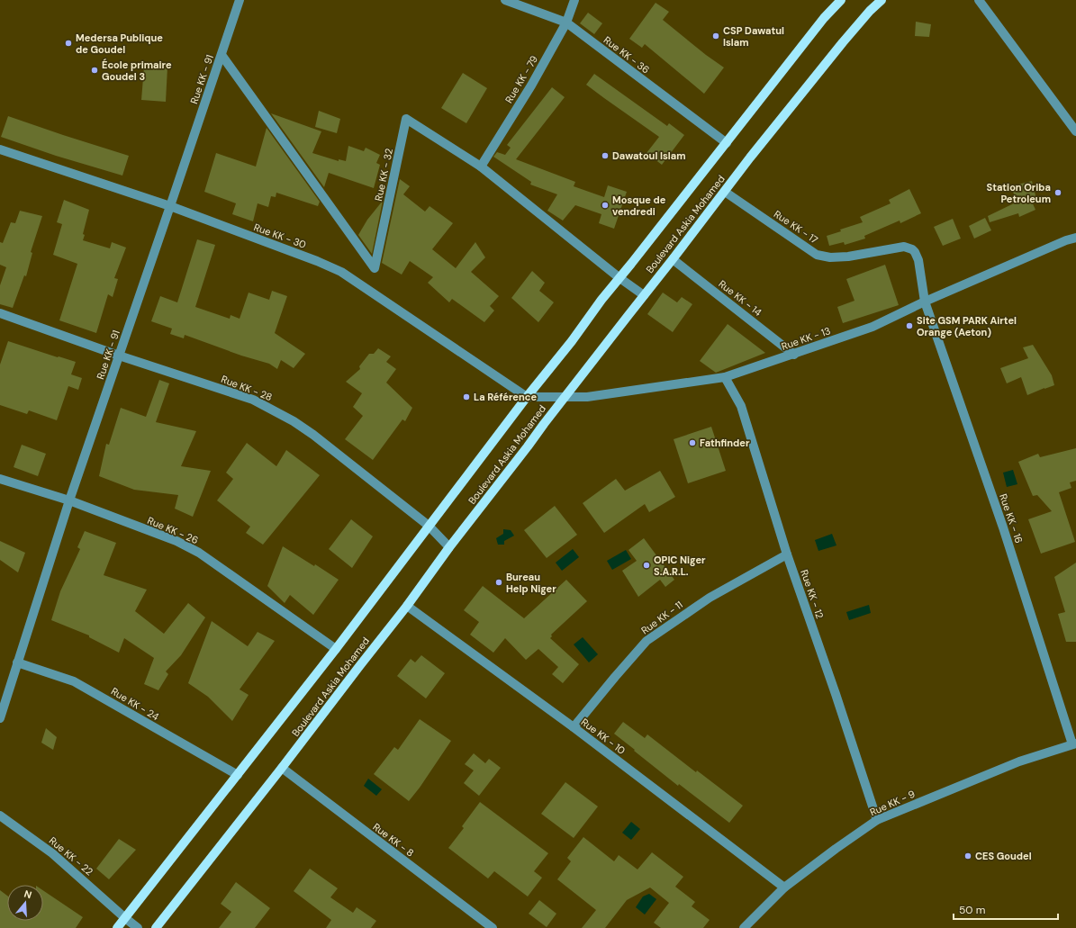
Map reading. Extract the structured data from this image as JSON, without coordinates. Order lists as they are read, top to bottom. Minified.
{"streets":{"main road":["Boulevard Askia Mohamed"],"street":["Rue KK - 36","Rue KK - 91","Rue KK - 79","Rue KK - 32","Rue KK - 17","Rue KK - 30","Rue KK - 14","Rue KK - 13","Rue KK - 28","Rue KK - 16","Rue KK - 26","Rue KK - 12","Rue KK - 11","Rue KK - 24","Rue KK - 10","Rue KK - 9","Rue KK - 8","Rue KK - 22"]},"crossings":[["Rue KK - 36","Rue KK - 79"],["Rue KK - 36","Boulevard Askia Mohamed"],["Rue KK - 91","Rue KK - 32"],["Rue KK - 91","Rue KK - 30"],["Rue KK - 91","Rue KK - 28"],["Rue KK - 91","Rue KK - 26"],["Rue KK - 91","Rue KK - 24"],["Rue KK - 79","Rue KK - 32"],["Rue KK - 32","Boulevard Askia Mohamed"],["Boulevard Askia Mohamed","Rue KK - 17"],["Boulevard Askia Mohamed","Rue KK - 30"],["Boulevard Askia Mohamed","Rue KK - 14"],["Boulevard Askia Mohamed","Rue KK - 13"],["Boulevard Askia Mohamed","Rue KK - 28"],["Boulevard Askia Mohamed","Rue KK - 26"],["Boulevard Askia Mohamed","Rue KK - 24"],["Boulevard Askia Mohamed","Rue KK - 10"],["Boulevard Askia Mohamed","Rue KK - 8"],["Boulevard Askia Mohamed","Rue KK - 22"],["Rue KK - 17","Rue KK - 16"],["Rue KK - 30","Rue KK - 13"],["Rue KK - 14","Rue KK - 13"],["Rue KK - 13","Rue KK - 16"],["Rue KK - 13","Rue KK - 12"],["Rue KK - 16","Rue KK - 9"],["Rue KK - 12","Rue KK - 11"],["Rue KK - 12","Rue KK - 9"],["Rue KK - 11","Rue KK - 10"],["Rue KK - 10","Rue KK - 9"]],"places":["CSP Dawatul Islam","Medersa Publique de Goudel","École primaire Goudel 3","Dawatoul Islam","Station Oriba Petroleum","Mosque de vendredi","Site GSM PARK Airtel Orange (Aeton)","La Référence","Fathfinder","OPIC Niger S.A.R.L.","Bureau Help Niger","CES Goudel"],"scale_bar":"50 m","north":"top"}
